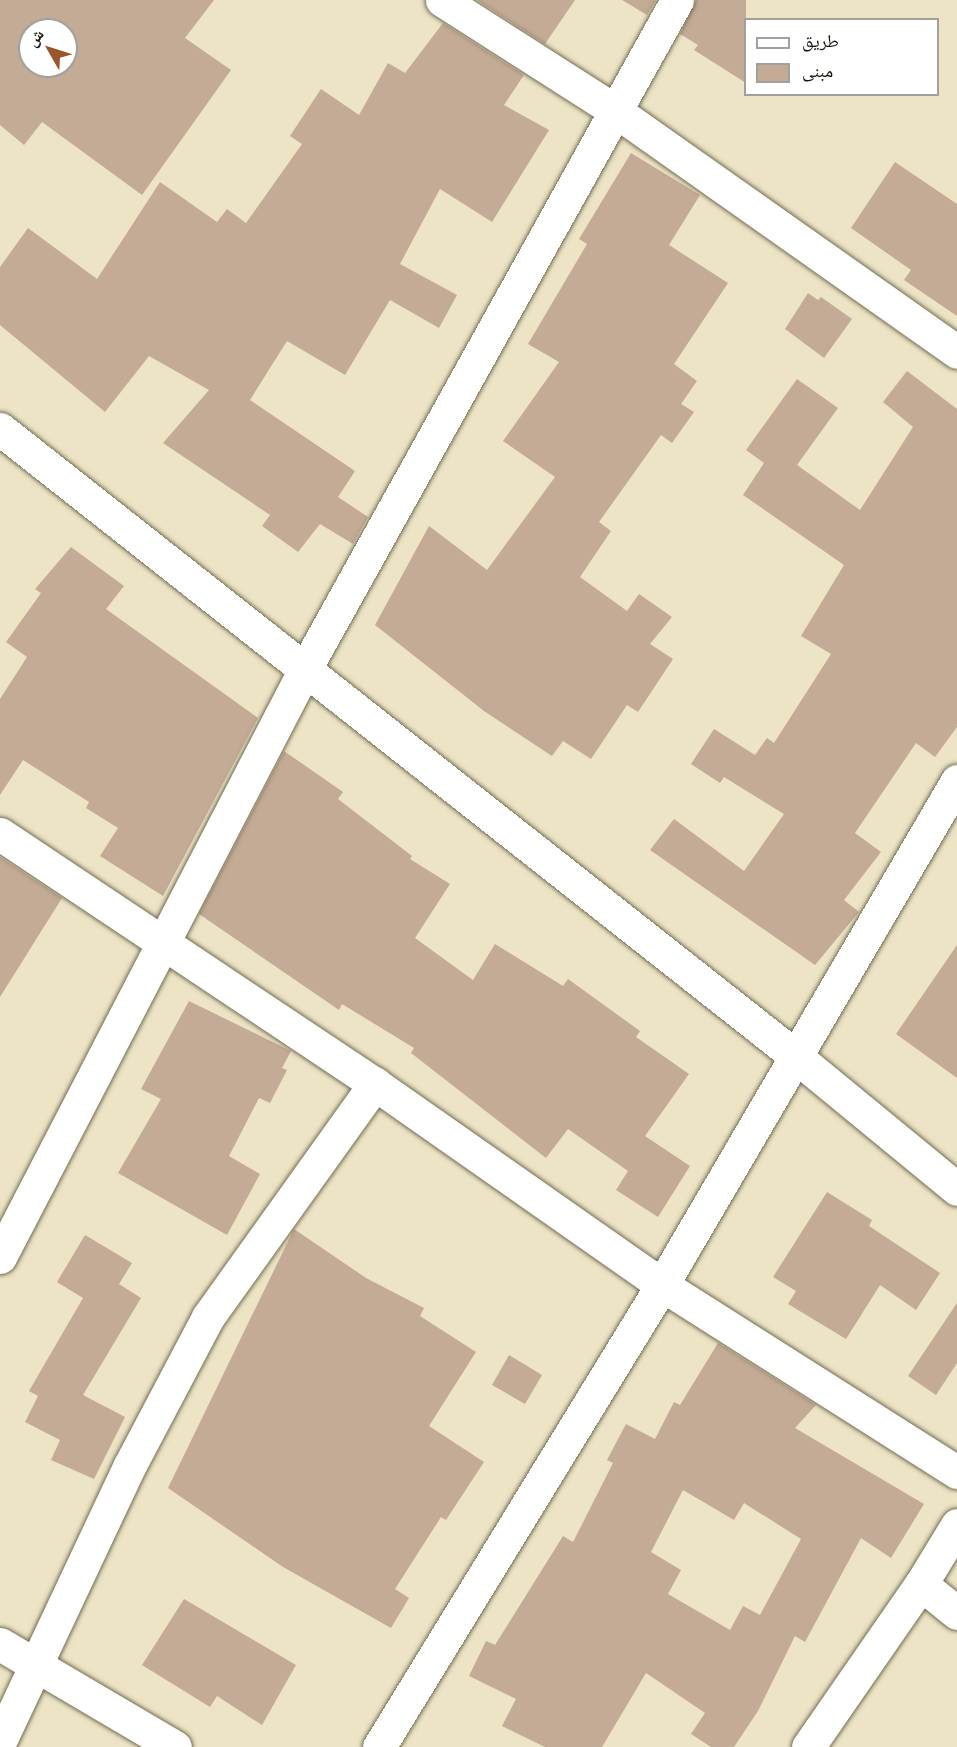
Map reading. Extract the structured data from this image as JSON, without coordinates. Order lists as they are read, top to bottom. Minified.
{"legend":["طريق","مبنى"],"north":"top left"}
